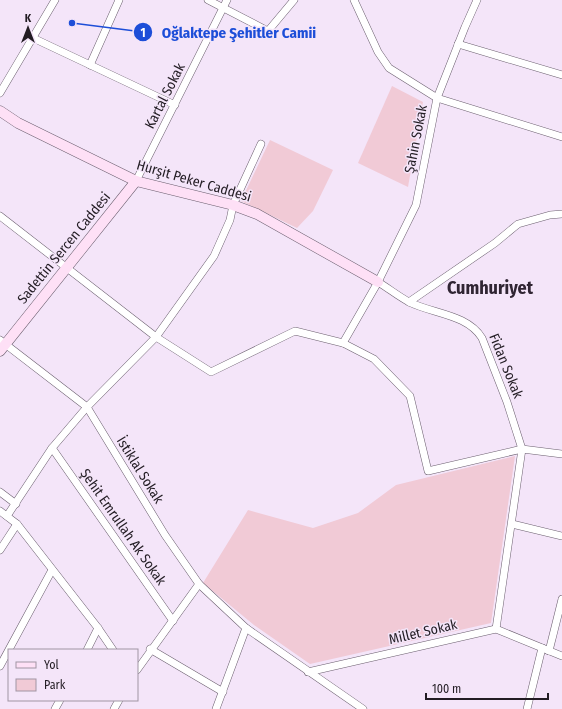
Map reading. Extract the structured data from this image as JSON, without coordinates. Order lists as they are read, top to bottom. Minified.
{"streets":{"street":["Kartal Sokak","Şahin Sokak","Hurşit Peker Caddesi","Sadettin Sercen Caddesi","Fidan Sokak","İstiklal Sokak","Şehit Emrullah Ak Sokak","Millet Sokak"]},"crossings":[["Kartal Sokak","Hurşit Peker Caddesi"],["Kartal Sokak","Sadettin Sercen Caddesi"],["Şahin Sokak","Hurşit Peker Caddesi"],["Şahin Sokak","Fidan Sokak"],["Hurşit Peker Caddesi","Sadettin Sercen Caddesi"],["Hurşit Peker Caddesi","Fidan Sokak"],["İstiklal Sokak","Millet Sokak"]],"districts":["Cumhuriyet"],"places":["Oğlaktepe Şehitler Camii"],"legend":["Yol","Park"],"scale_bar":"100 m","north":"top"}
